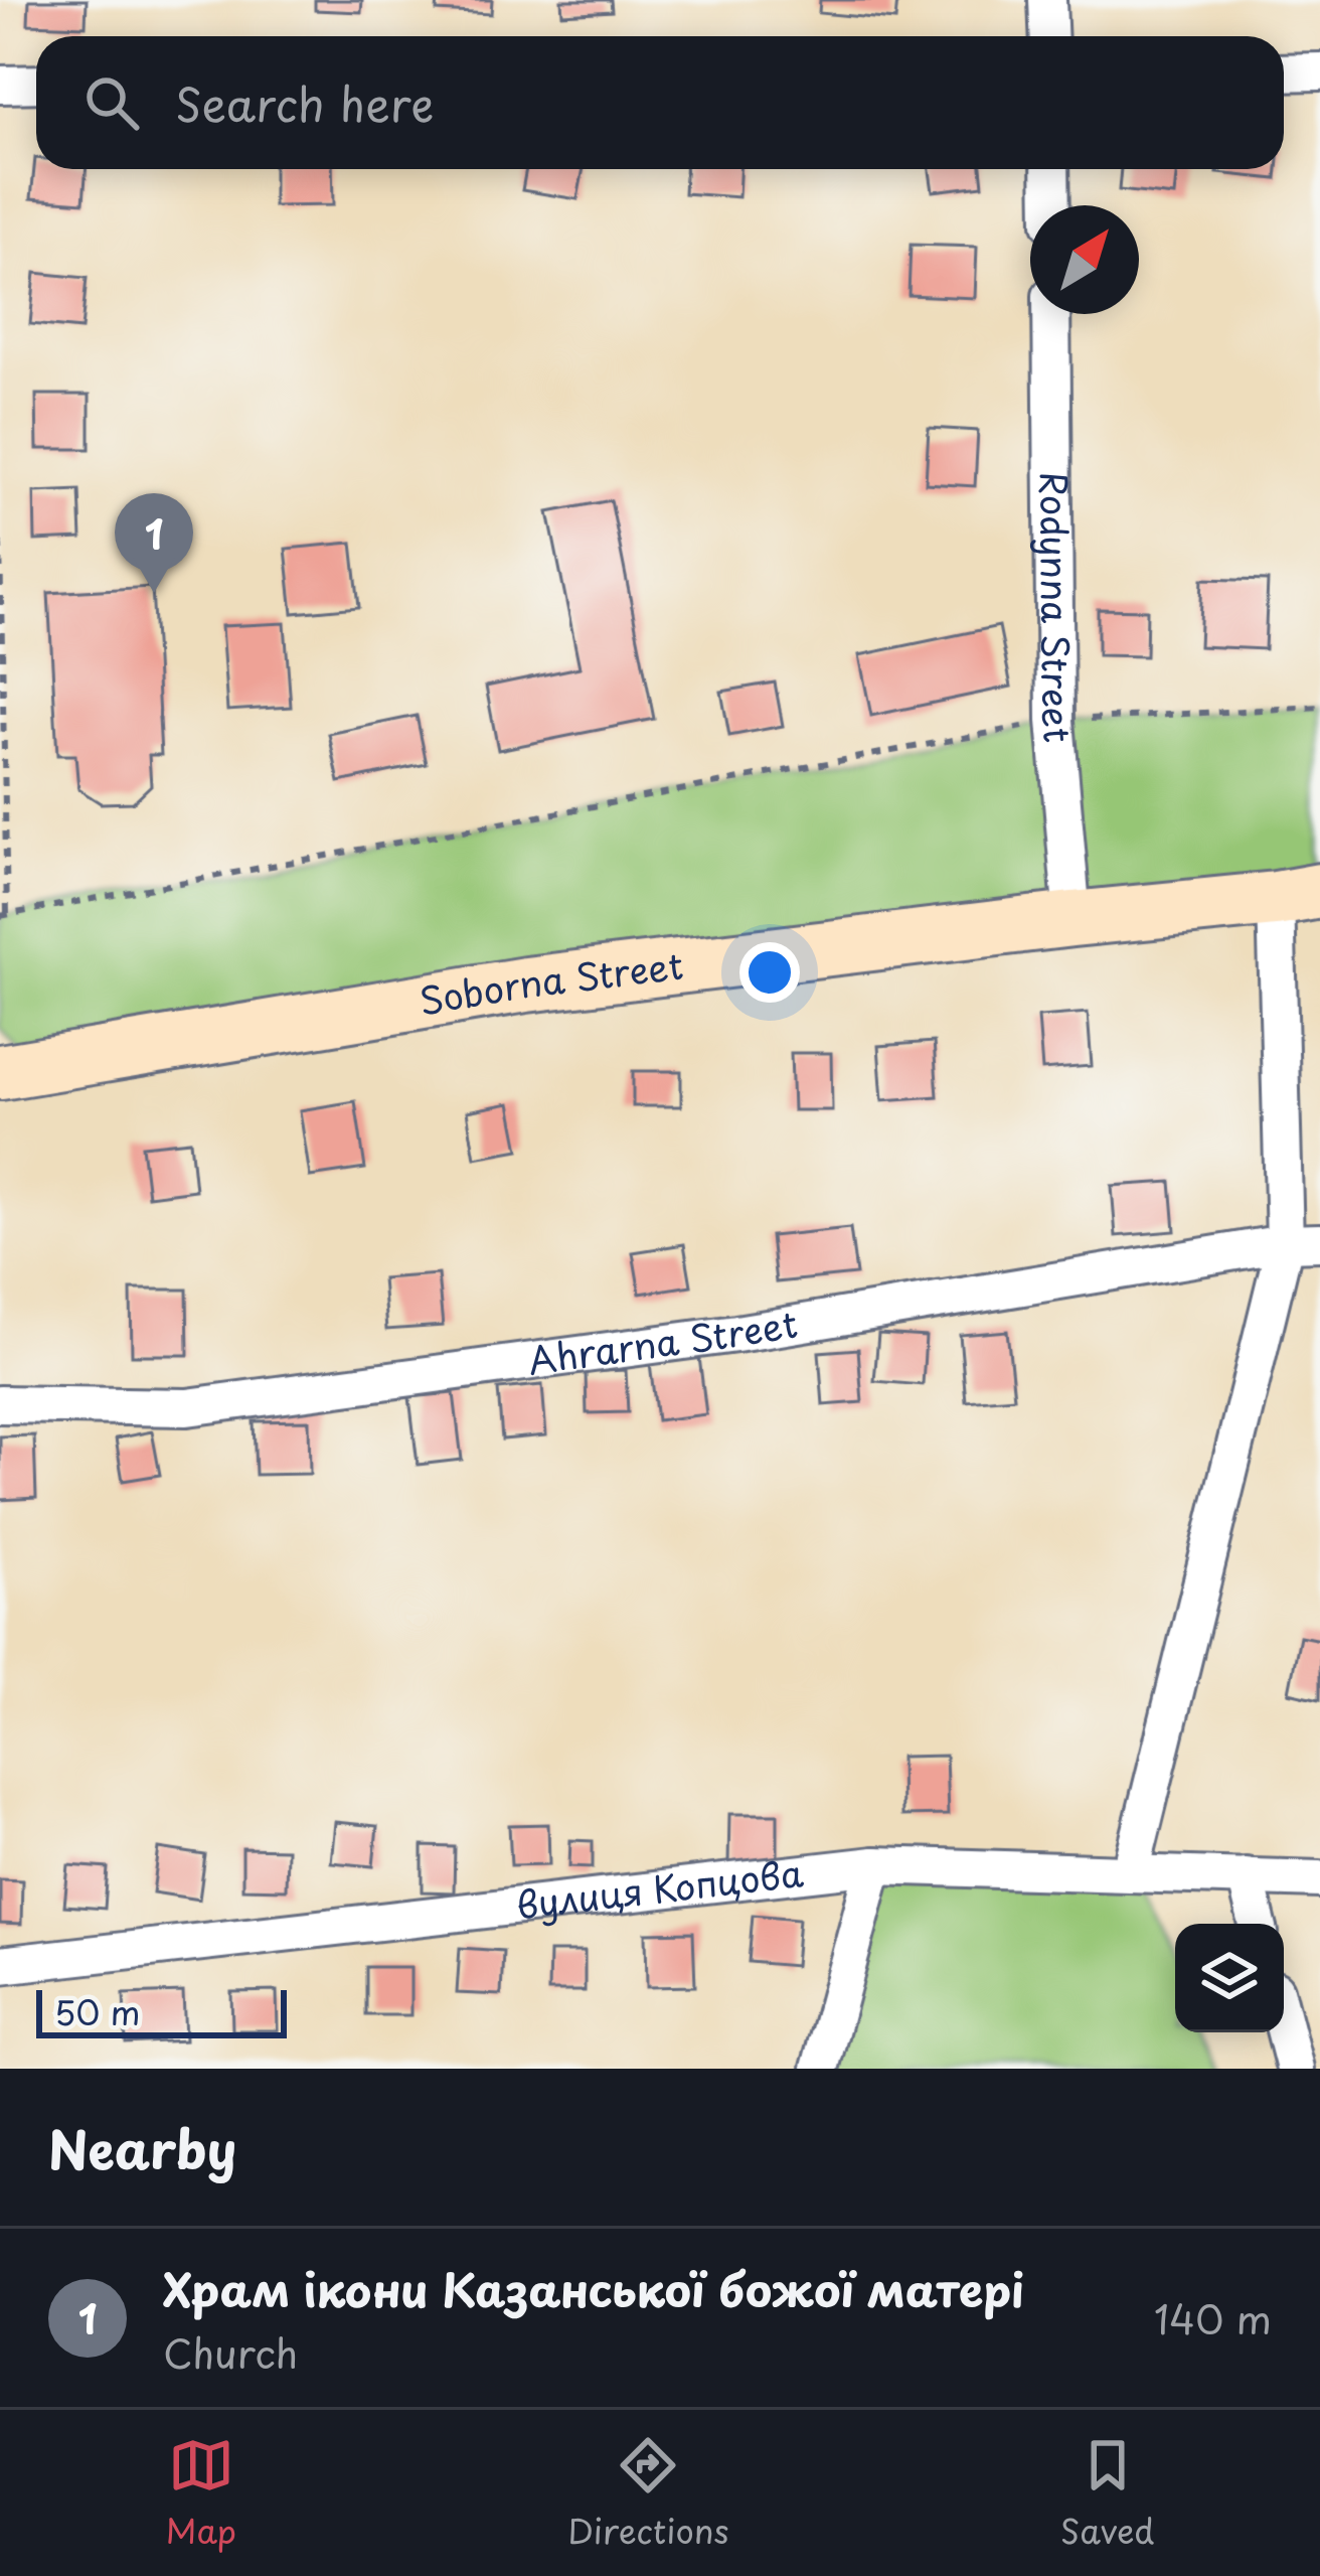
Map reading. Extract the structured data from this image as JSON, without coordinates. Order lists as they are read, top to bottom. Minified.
{"streets":{"main road":["Soborna Street"],"street":["Rodynna Street","Ahrarna Street","вулиця Копцова"]},"crossings":[["Rodynna Street","Soborna Street"]],"scale_bar":"50 m","north":"top right","page":{"search":"Search here","pins":"1","scale":"50 m","heading":"Nearby","list":[{"mark":"1","name":"Храм ікони Казанської божої матері","note":"Church","value":"140 m"}],"nav":["Map","Directions","Saved"]}}
